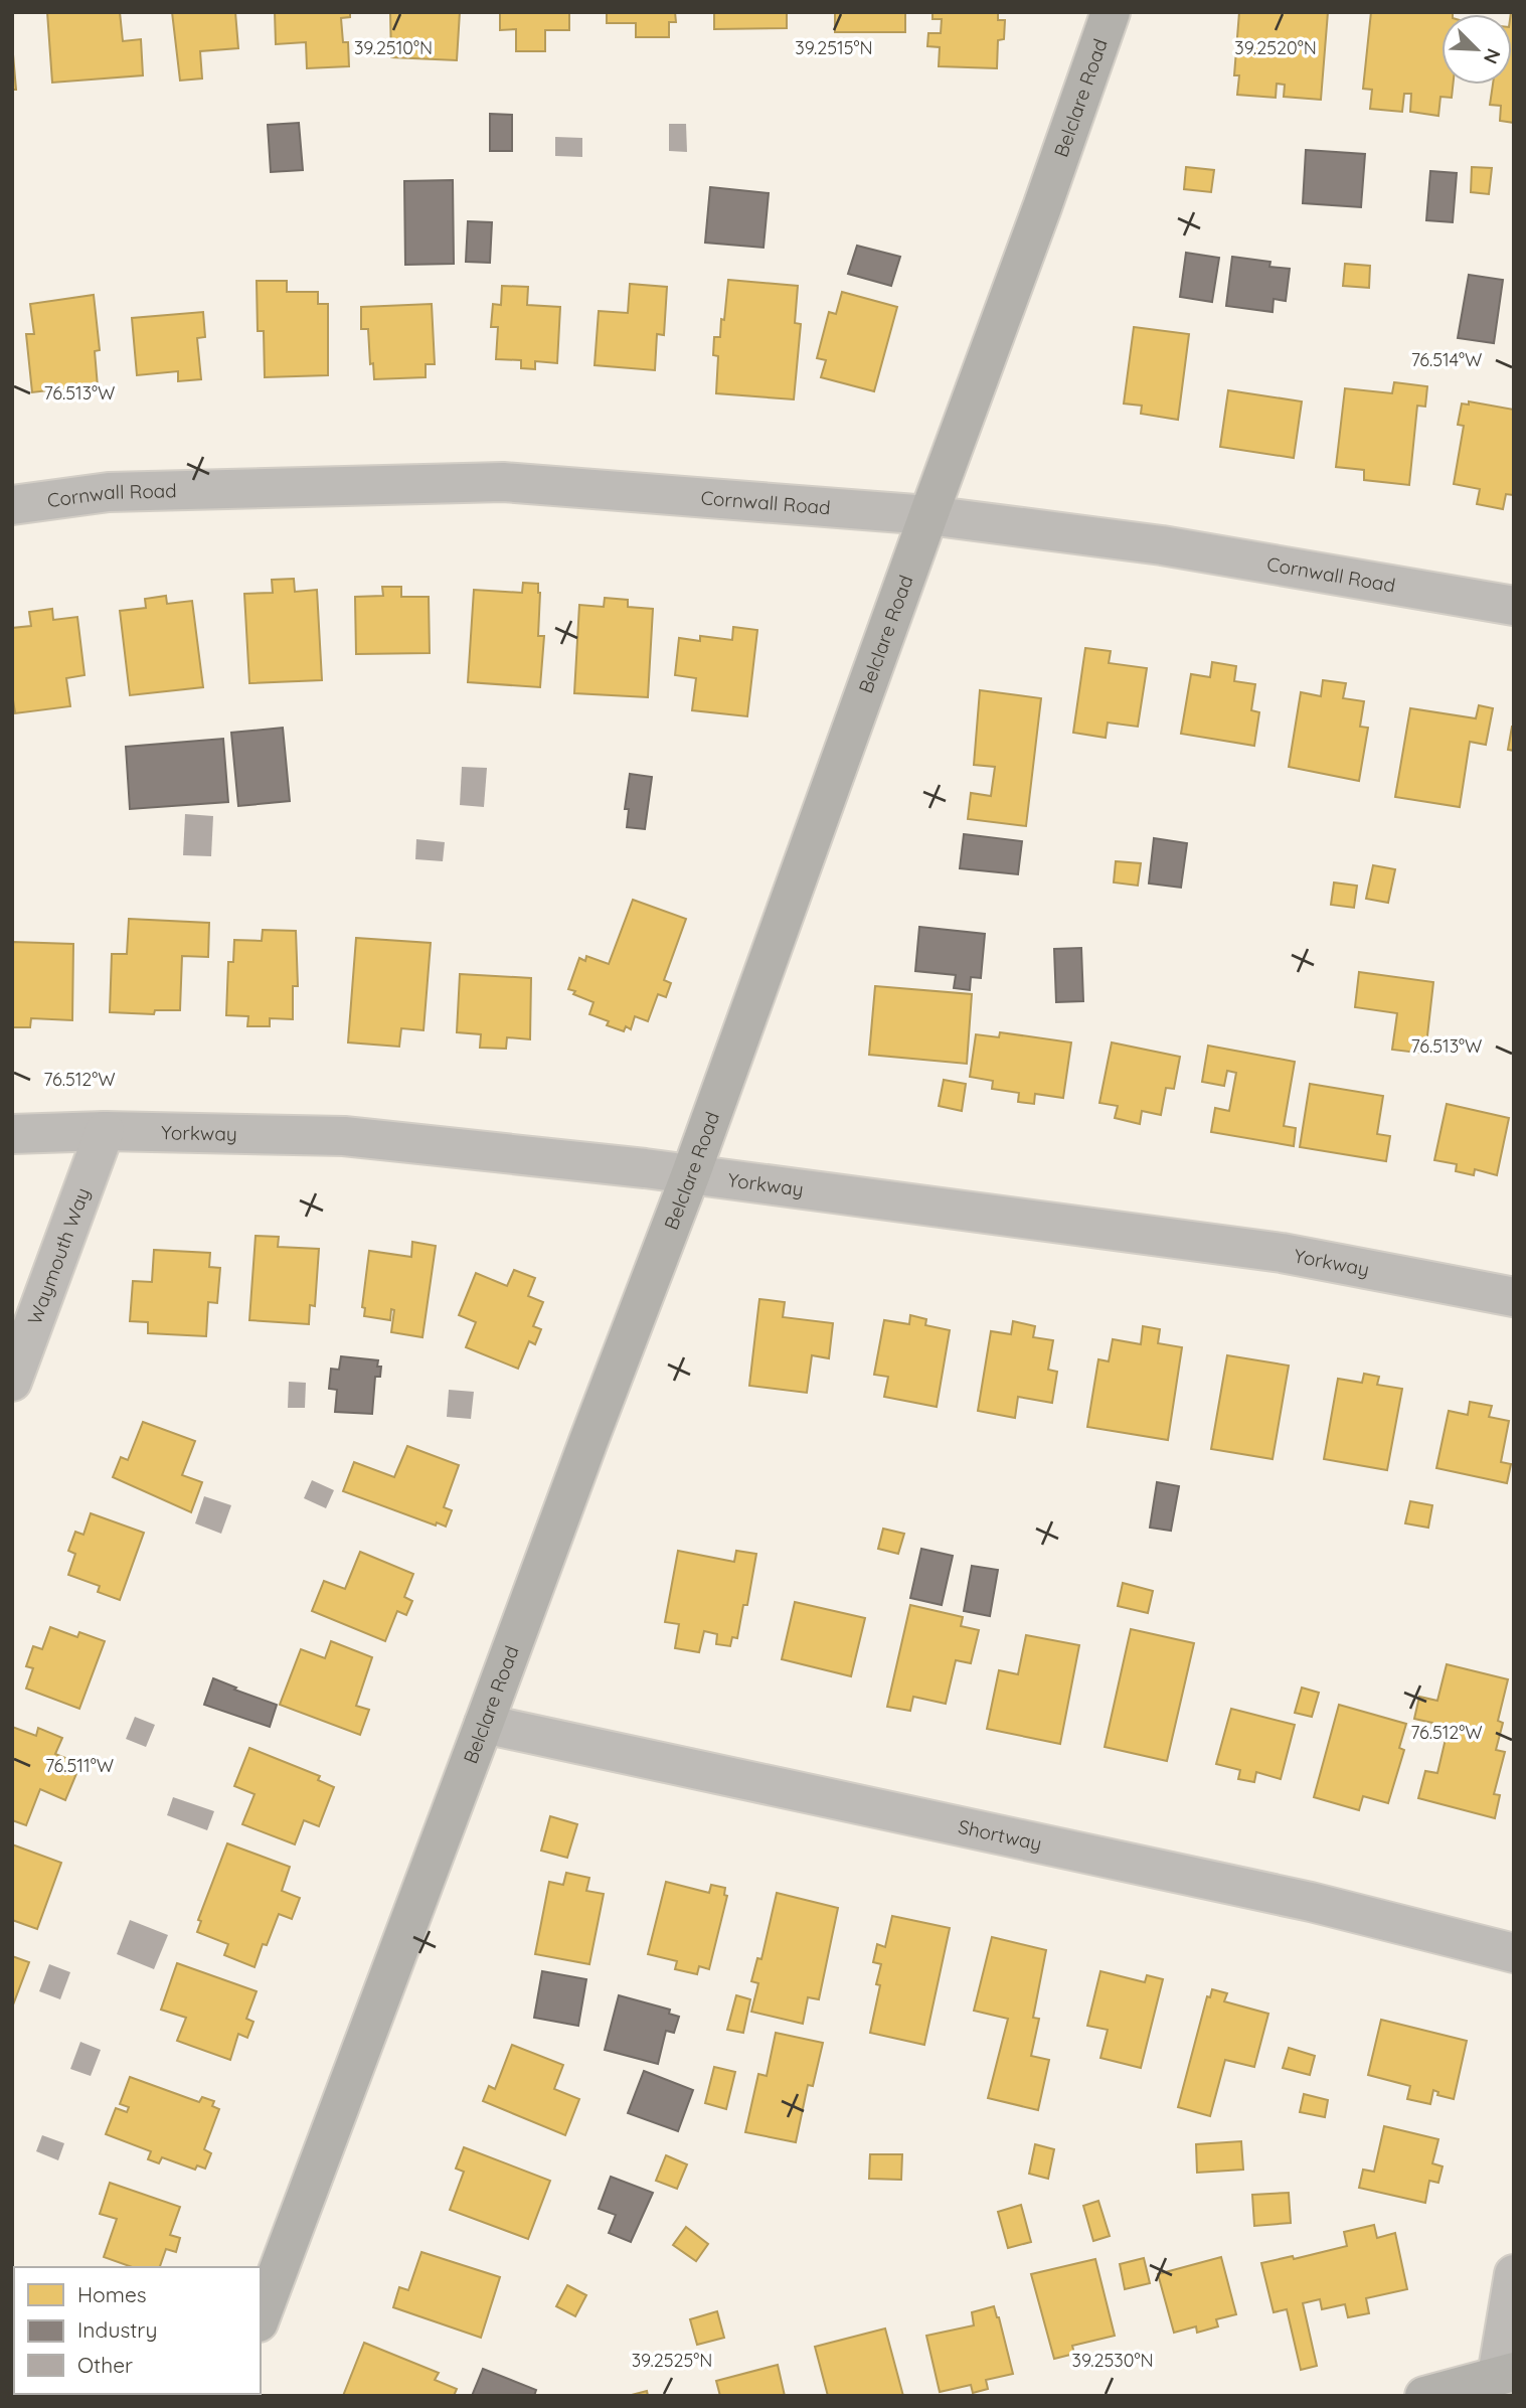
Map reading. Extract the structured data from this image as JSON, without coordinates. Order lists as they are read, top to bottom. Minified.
{"streets":{"street":["Belclare Road","Cornwall Road","Yorkway","Waymouth Way","Shortway"]},"crossings":[["Belclare Road","Cornwall Road"],["Belclare Road","Yorkway"],["Belclare Road","Shortway"],["Yorkway","Waymouth Way"]],"legend":["Homes","Industry","Other"],"north":"bottom right","coordinates":["39.2510°N","39.2520°N","39.2515°N","76.514°W","76.513°W","76.512°W","76.511°W","39.2525°N","39.2530°N"]}
